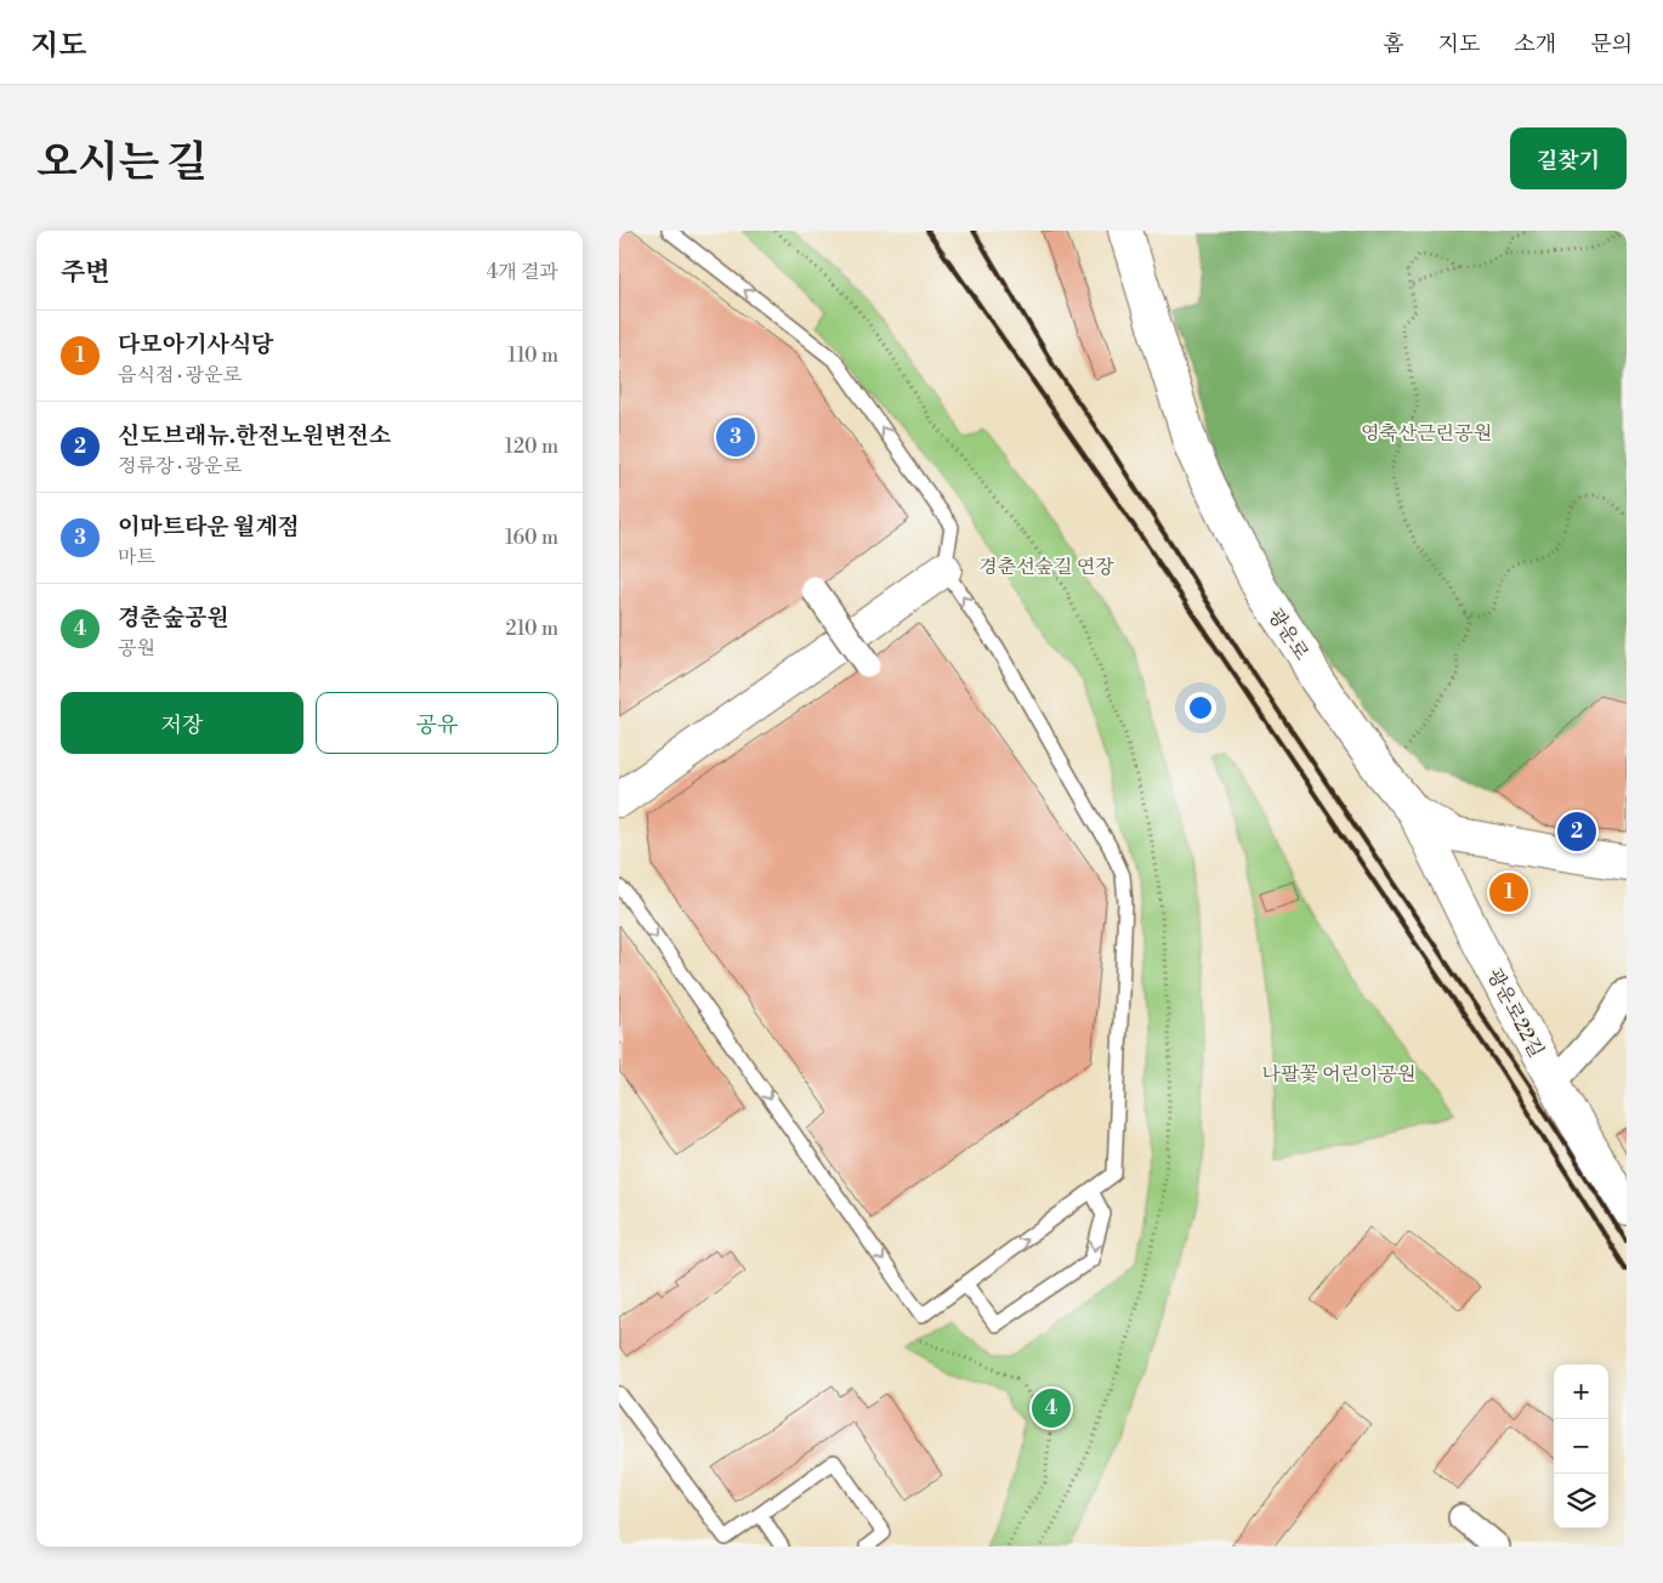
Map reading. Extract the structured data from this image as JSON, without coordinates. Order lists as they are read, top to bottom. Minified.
{"streets":{"street":["광운로","광운로22길"]},"crossings":[["광운로","광운로22길"]],"parks":["영축산근린공원","경춘선숲길 연장","나팔꽃 어린이공원"],"page":{"header":"지도","nav":["홈","지도","소개","문의"],"title":"오시는 길","buttons":["길찾기",["저장","공유"]],"heading":["주변","4개 결과"],"list":[{"mark":"1","name":"다모아기사식당","note":"음식점 · 광운로","value":"110 m"},{"mark":"2","name":"신도브래뉴.한전노원변전소","note":"정류장 · 광운로","value":"120 m"},{"mark":"3","name":"이마트타운 월계점","note":"마트","value":"160 m"},{"mark":"4","name":"경춘숲공원","note":"공원","value":"210 m"}],"pins":["3","2","1","4"],"map_buttons":["+","−"]}}
